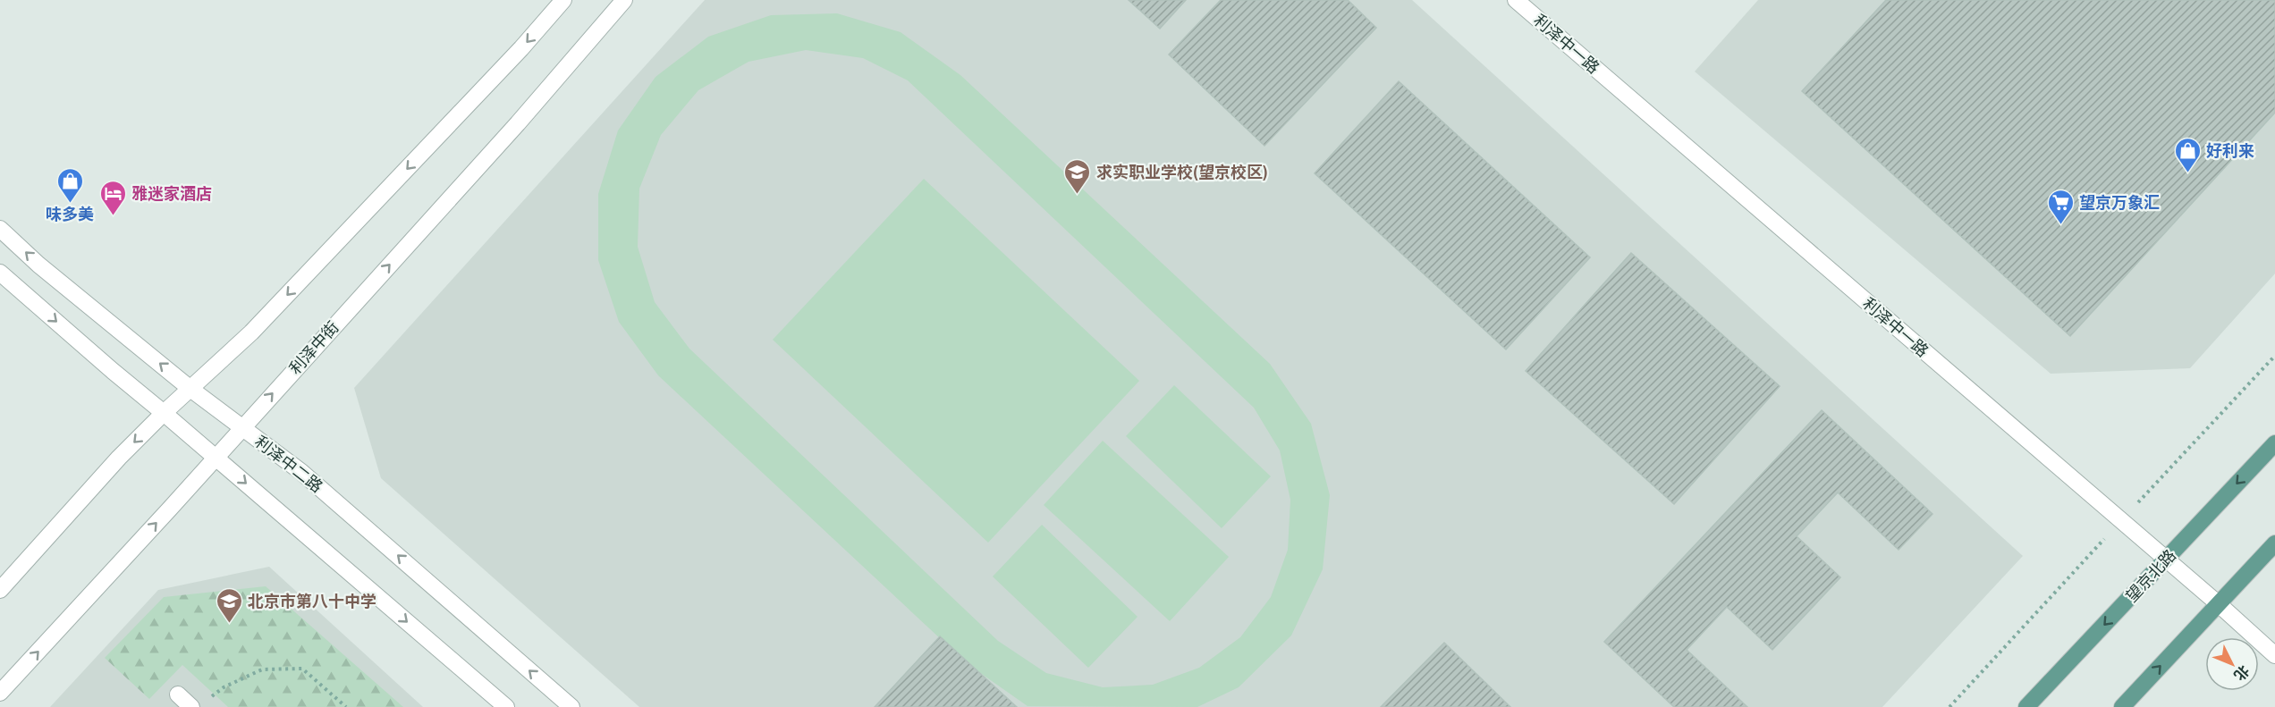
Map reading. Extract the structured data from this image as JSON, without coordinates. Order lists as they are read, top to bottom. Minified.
{"streets":{"main road":["望京北路"],"street":["利泽中一路","利泽中街","利泽中二路"]},"crossings":[["利泽中一路","望京北路"],["利泽中街","利泽中二路"]],"places":{"shop":["好利来","味多美"],"school or university":["求实职业学校(望京校区)","北京市第八十中学"],"hotel":["雅迷家酒店"],"supermarket":["望京万象汇"]},"north":"bottom right"}
